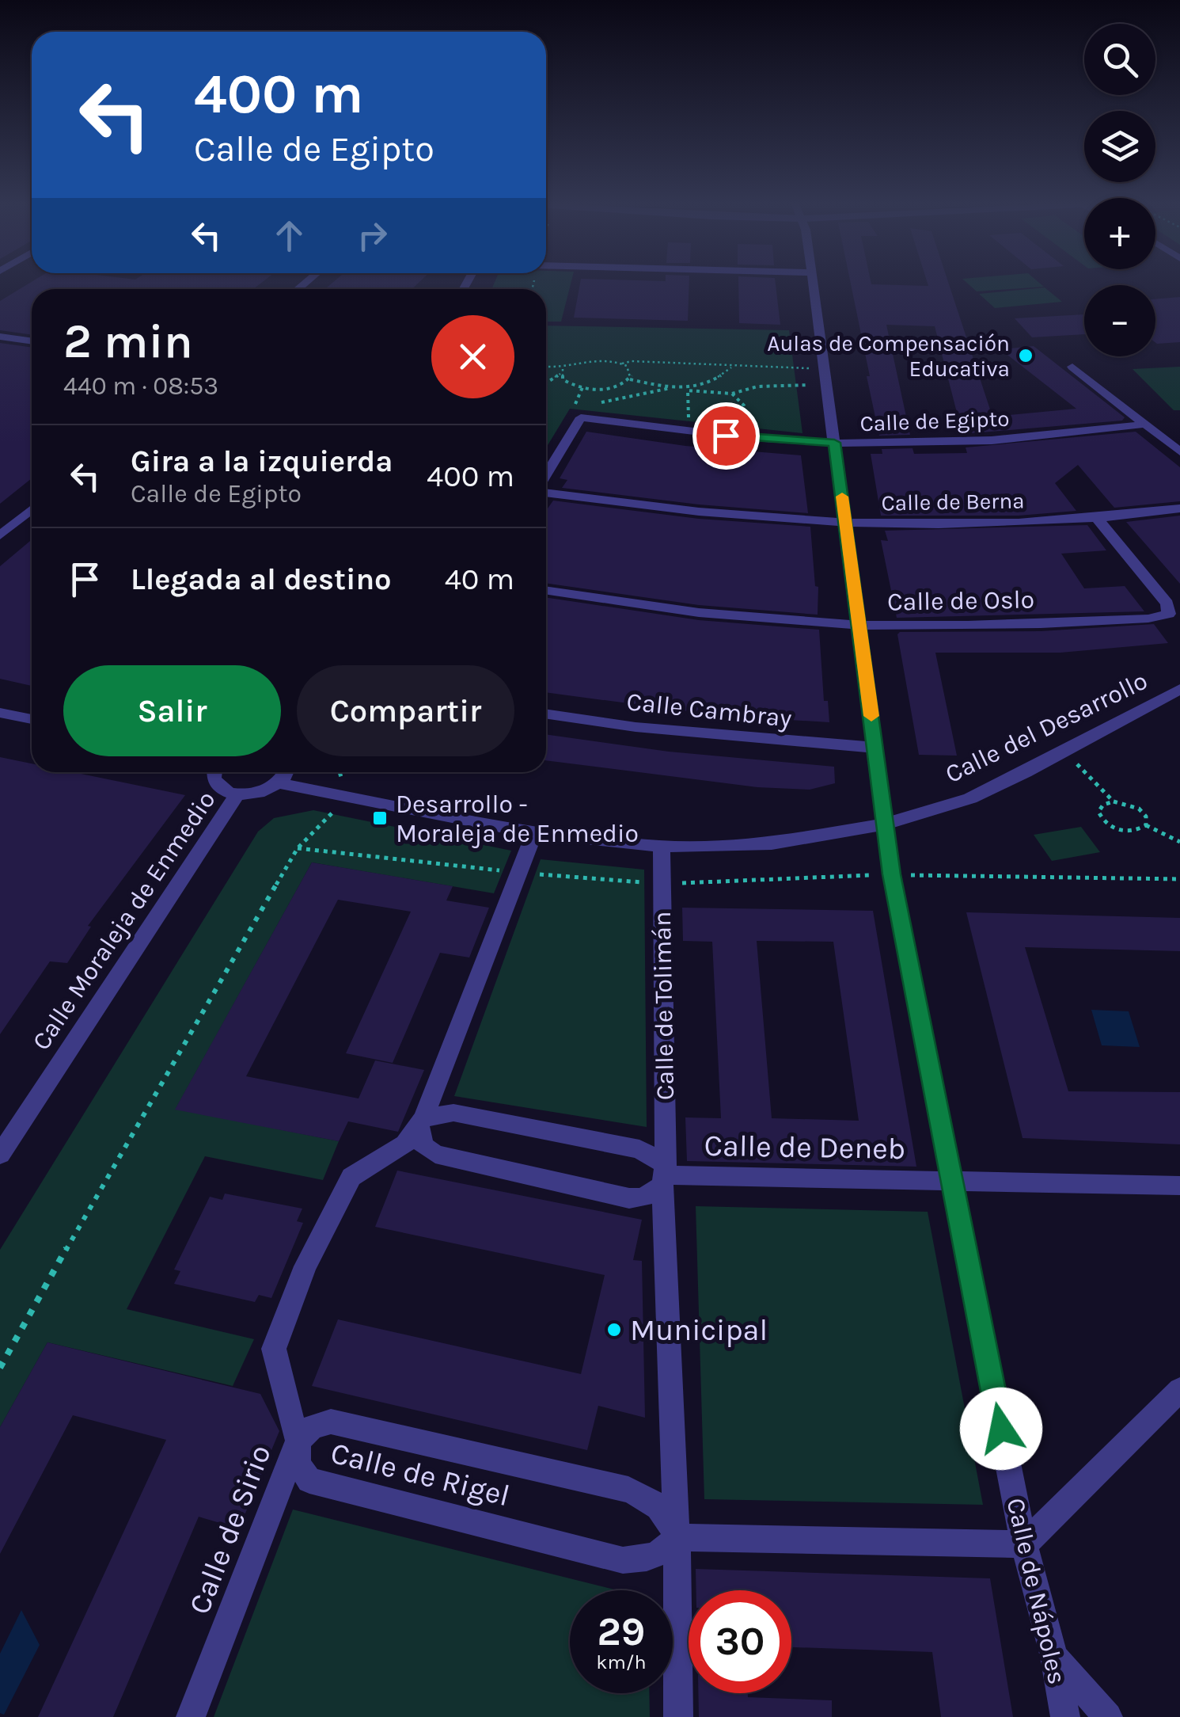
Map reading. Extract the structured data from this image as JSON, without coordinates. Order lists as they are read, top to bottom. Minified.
{"streets":{"street":["Calle de Egipto","Calle de Berna","Calle de Oslo","Calle Cambray","Calle del Desarrollo","Calle Moraleja de Enmedio","Calle de Tolimán","Calle de Deneb","Calle de Rigel","Calle de Sirio","Calle de Nápoles"]},"crossings":[["Calle de Egipto","Calle de Nápoles"],["Calle de Berna","Calle de Oslo"],["Calle de Berna","Calle de Nápoles"],["Calle de Oslo","Calle de Nápoles"],["Calle Cambray","Calle de Nápoles"],["Calle del Desarrollo","Calle de Tolimán"],["Calle del Desarrollo","Calle de Sirio"],["Calle del Desarrollo","Calle de Nápoles"],["Calle de Tolimán","Calle de Deneb"],["Calle de Tolimán","Calle de Rigel"],["Calle de Deneb","Calle de Nápoles"],["Calle de Rigel","Calle de Sirio"]],"places":{"other":["Aulas de Compensación Educativa","Municipal"],"transit":["Desarrollo - Moraleja de Enmedio"]},"page":{"map_buttons":["+","−"],"turn":["400 m","Calle de Egipto"],"heading":["2 min","440 m · 08:53"],"list":[{"name":"Gira a la izquierda","note":"Calle de Egipto","value":"400 m"},{"name":"Llegada al destino","value":"40 m"}],"buttons":["Salir","Compartir"],"speed":"29 km/h","limit":"30"}}
